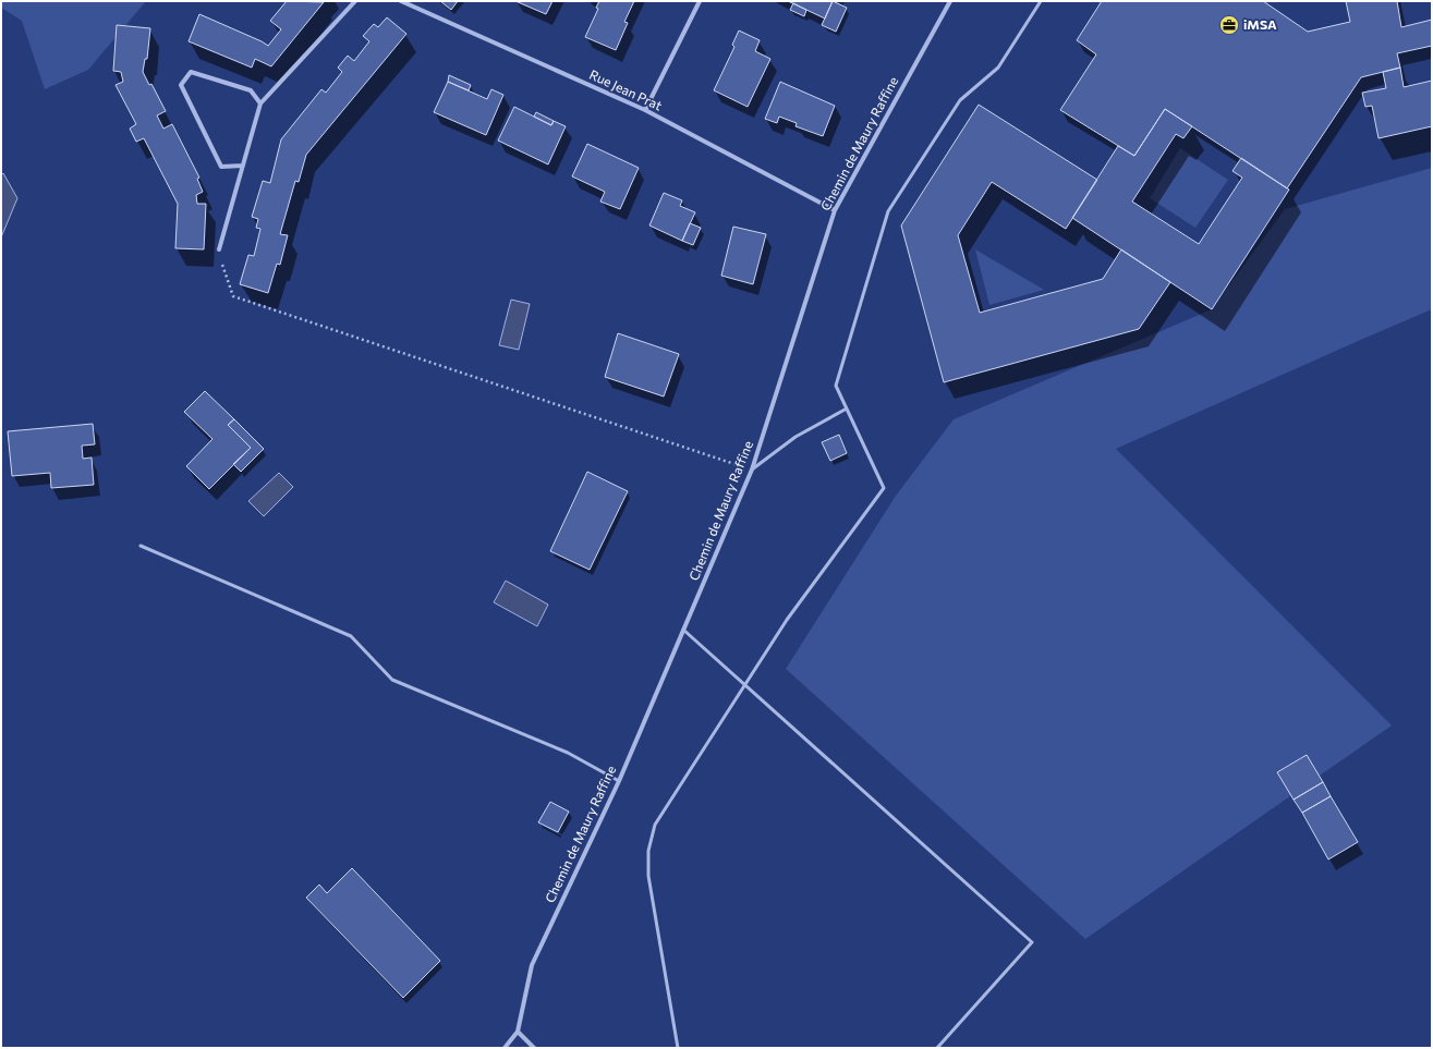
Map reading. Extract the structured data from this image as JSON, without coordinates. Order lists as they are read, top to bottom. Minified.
{"streets":{"street":["Rue Jean Prat","Chemin de Maury Raffine"]},"crossings":[["Rue Jean Prat","Chemin de Maury Raffine"]],"places":{"office":["iMSA"]}}
